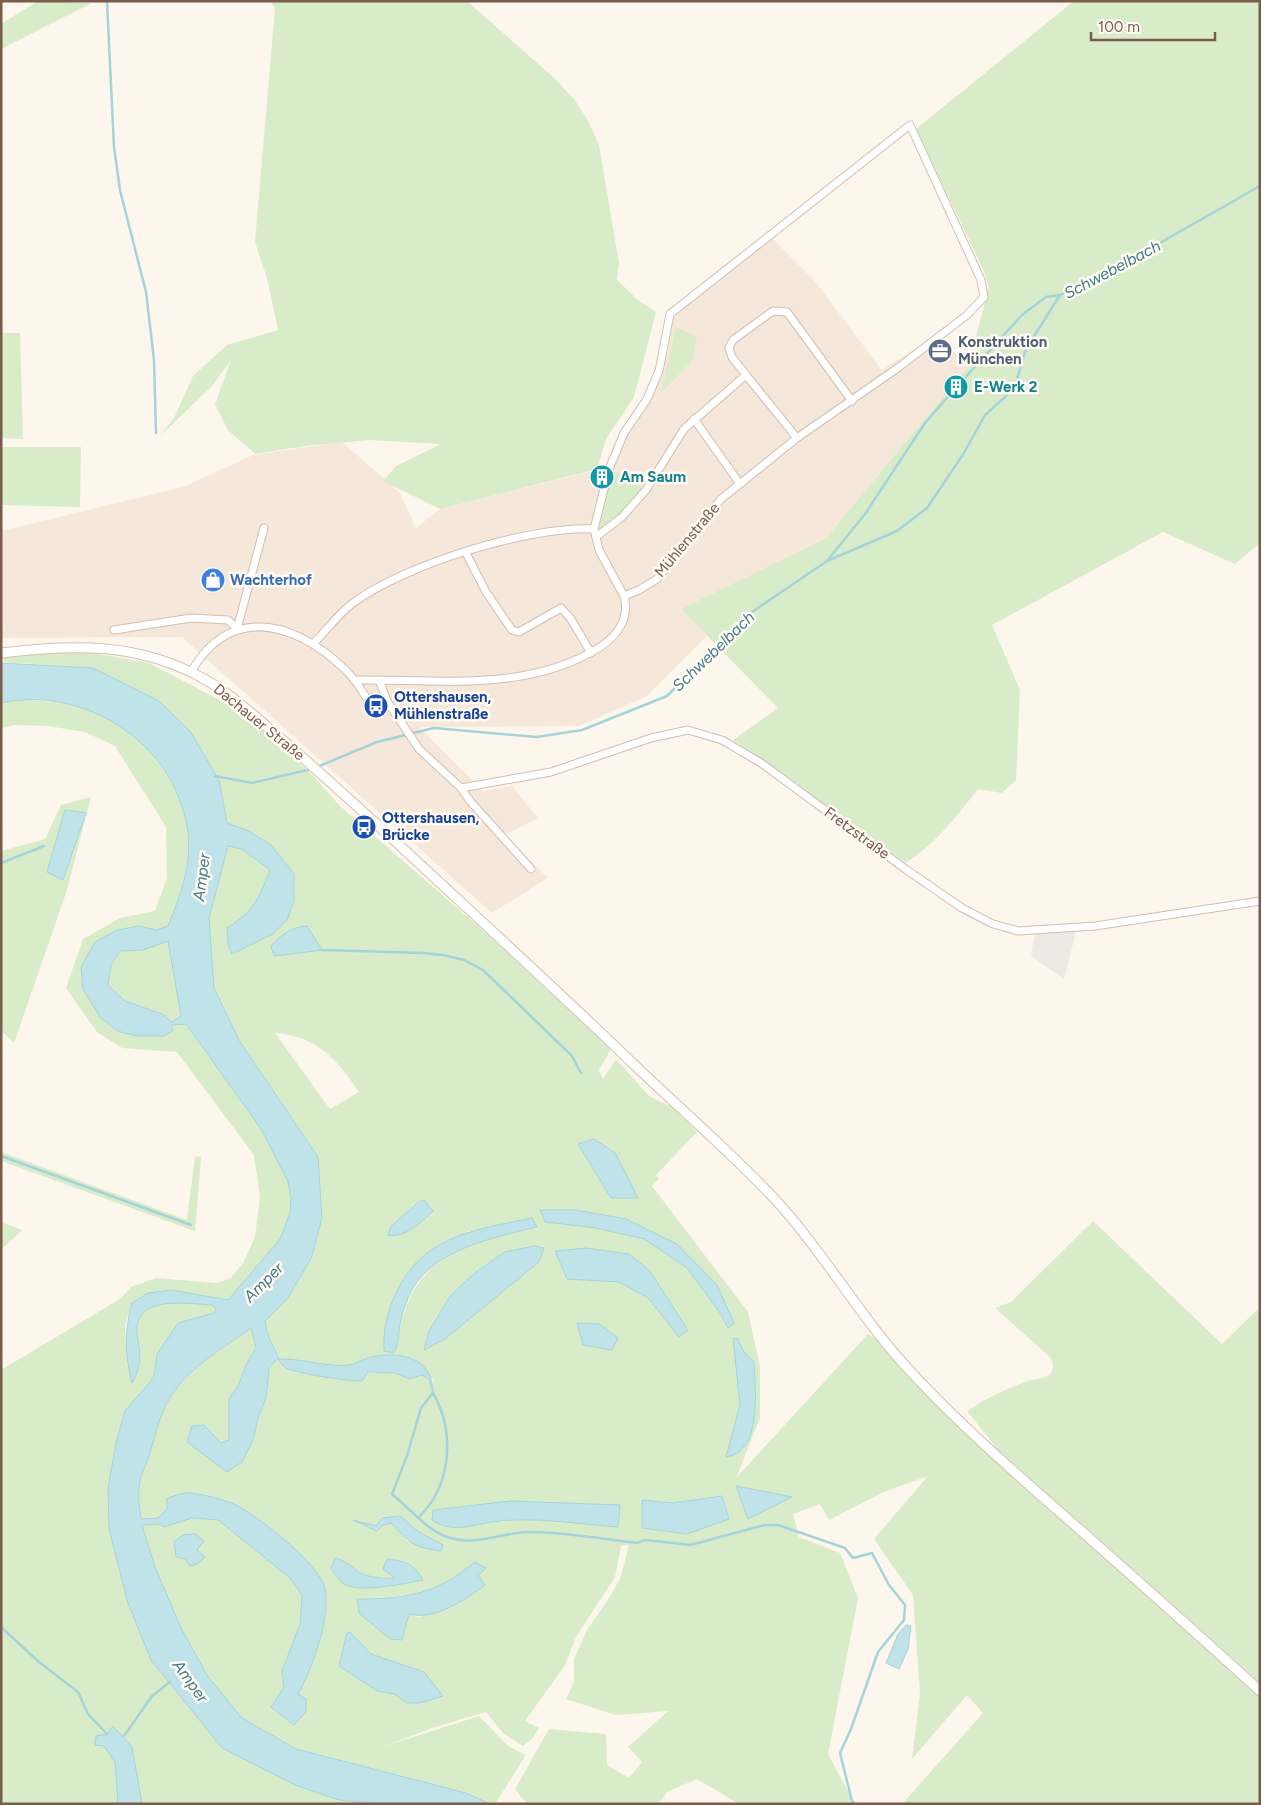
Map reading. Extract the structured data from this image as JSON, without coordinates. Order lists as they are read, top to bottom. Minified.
{"streets":{"main road":["Dachauer Straße"],"street":["Mühlenstraße","Fretzstraße"]},"water":["Schwebelbach","Amper"],"places":{"office":["Konstruktion München"],"building":["E-Werk 2","Am Saum"],"shop":["Wachterhof"],"bus stop":["Ottershausen, Mühlenstraße","Ottershausen, Brücke"]},"scale_bar":"100 m"}
